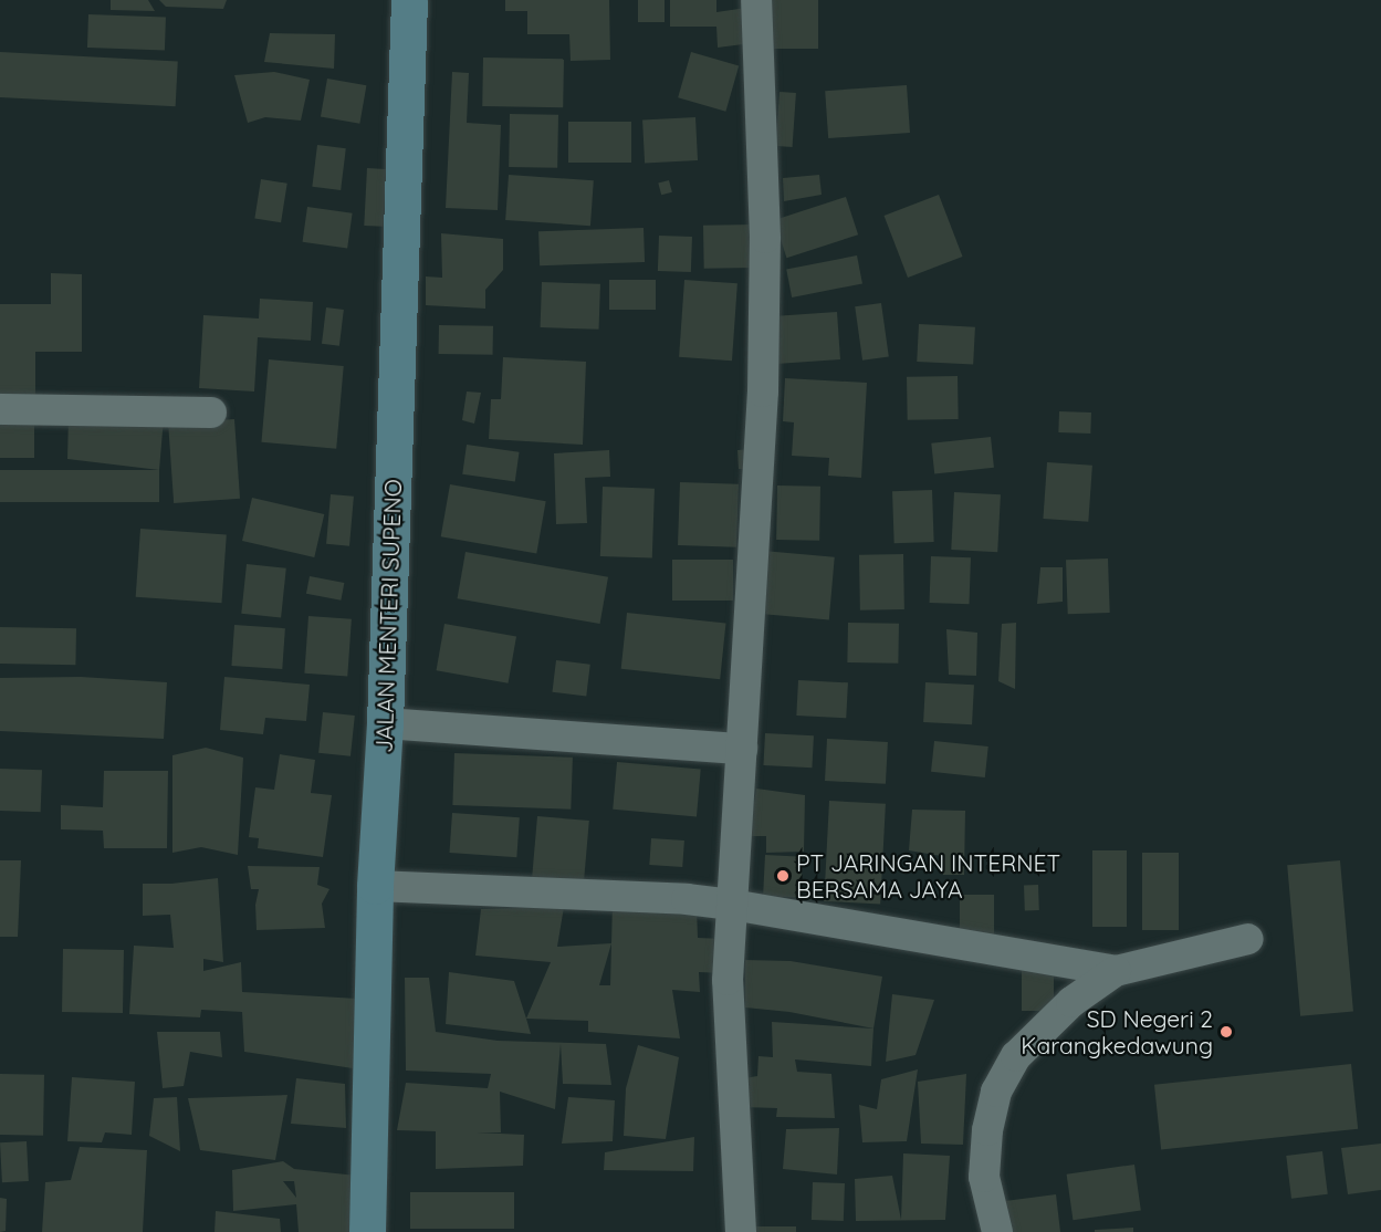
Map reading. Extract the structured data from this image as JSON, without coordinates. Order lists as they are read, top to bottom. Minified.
{"streets":{"main road":["JALAN MENTERI SUPENO"]},"places":["PT JARINGAN INTERNET BERSAMA JAYA","SD Negeri 2 Karangkedawung"]}
